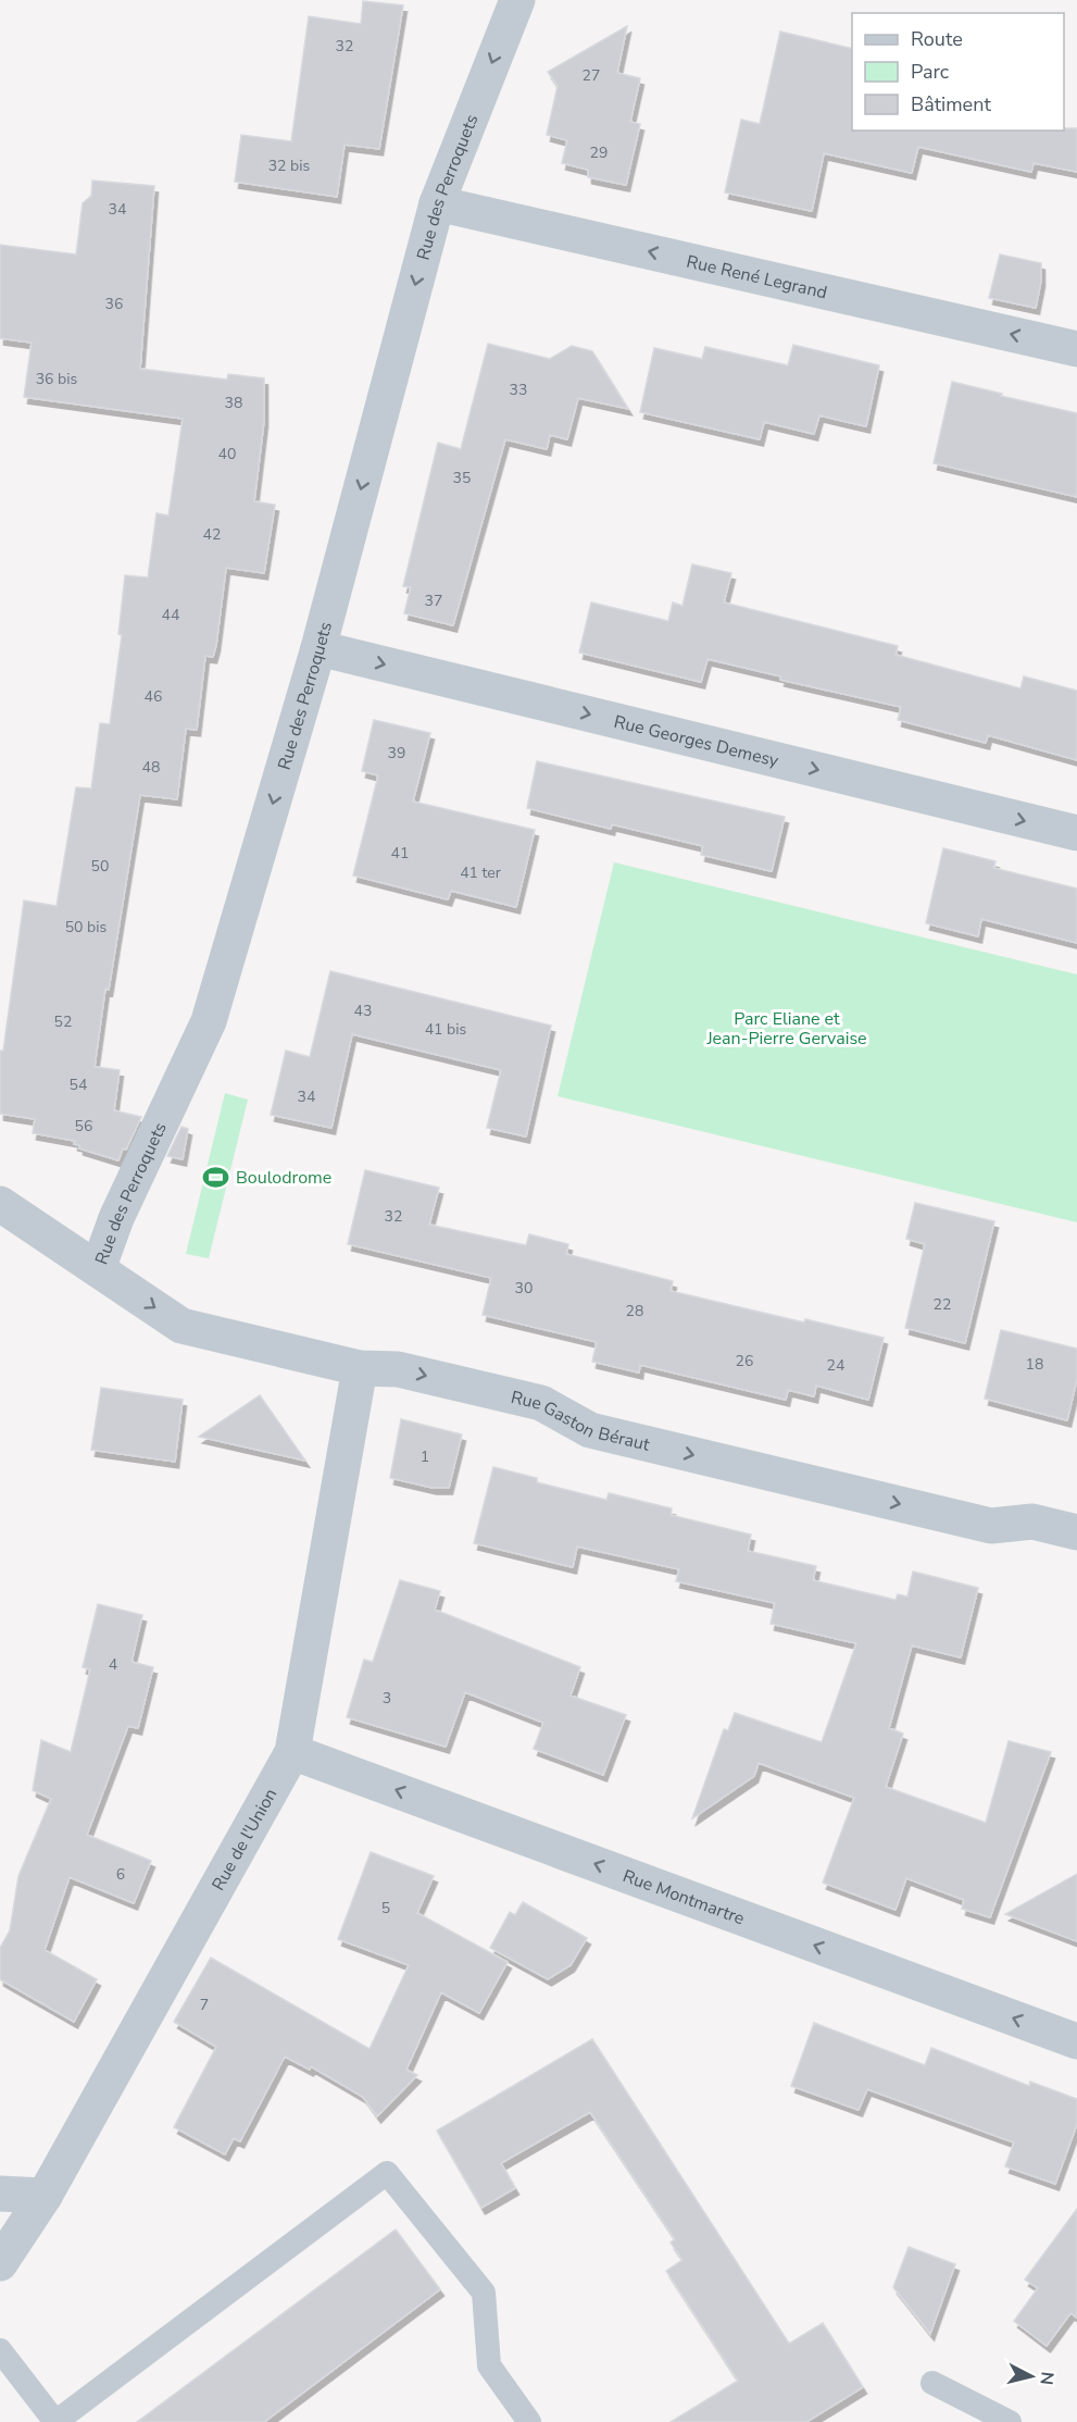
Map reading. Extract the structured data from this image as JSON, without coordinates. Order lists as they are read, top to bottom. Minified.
{"streets":{"street":["Rue des Perroquets","Rue René Legrand","Rue Georges Demesy","Rue Gaston Béraut","Rue de l'Union","Rue Montmartre"]},"crossings":[["Rue des Perroquets","Rue René Legrand"],["Rue des Perroquets","Rue Georges Demesy"],["Rue des Perroquets","Rue Gaston Béraut"],["Rue Gaston Béraut","Rue de l'Union"],["Rue de l'Union","Rue Montmartre"]],"one_way":["Rue des Perroquets","Rue René Legrand","Rue Georges Demesy","Rue Gaston Béraut","Rue Montmartre"],"parks":["Parc Eliane et Jean-Pierre Gervaise"],"places":{"sports":["Boulodrome"]},"house_numbers":["32","27","29","32 bis","34","36","36 bis","33","38","40","35","42","37","44","46","39","48","41","50","41 ter","50 bis","43","52","41 bis","54","34","56","32","30","22","28","26","18","24","1","4","3","6","5","7"],"legend":["Route","Parc","Bâtiment"],"north":"right"}
